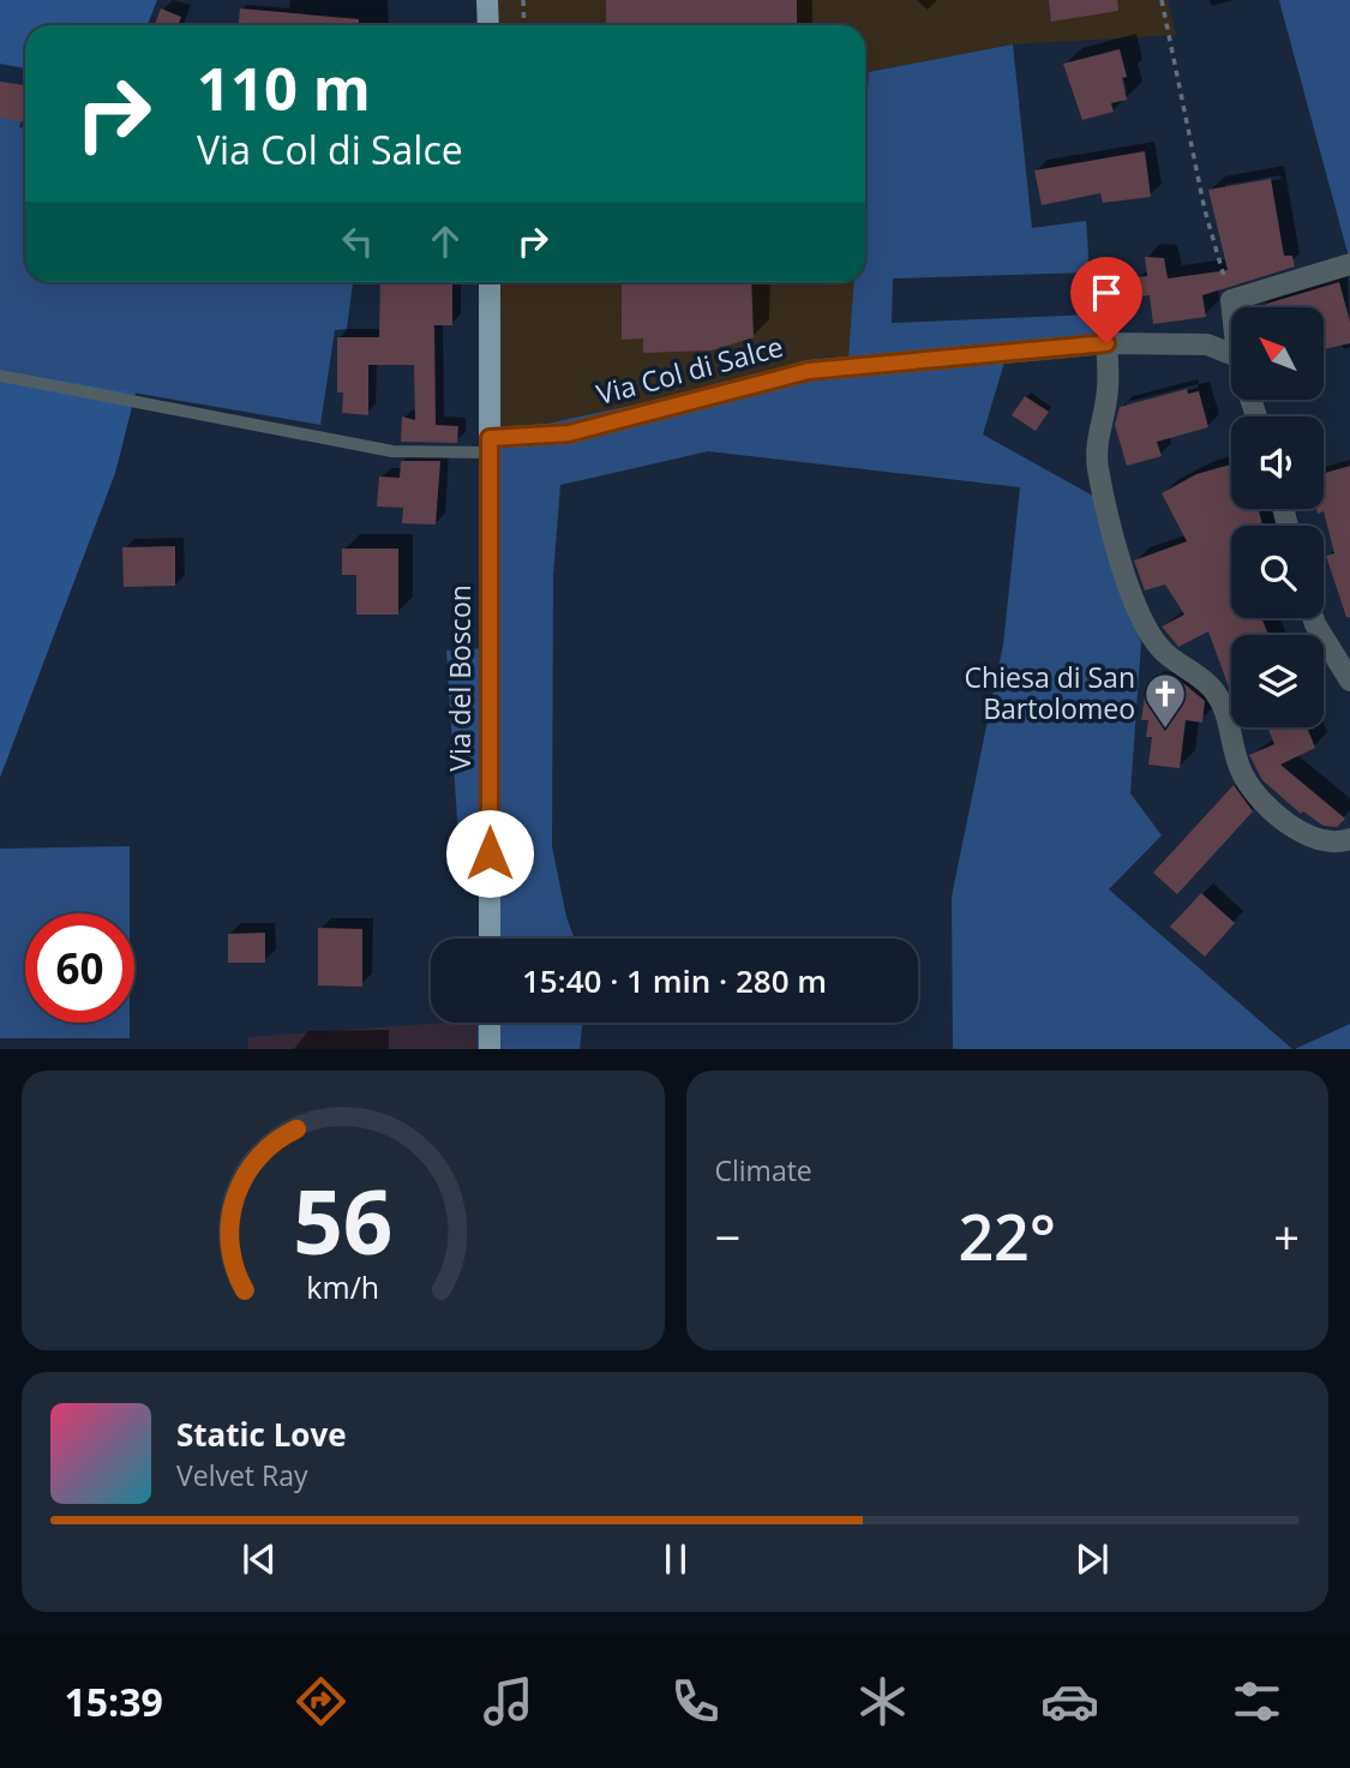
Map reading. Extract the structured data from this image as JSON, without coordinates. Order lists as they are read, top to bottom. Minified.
{"streets":{"main road":["Via del Boscon"],"street":["Via Col di Salce"]},"crossings":[["Via Col di Salce","Via del Boscon"]],"places":{"church":["Chiesa di San Bartolomeo"]},"north":"top left","page":{"turn":["110 m","Via Col di Salce"],"limit":"60","trip":"15:40 · 1 min · 280 m","tile":"Climate","heat":["−","22°","+"],"song":["Static Love","Velvet Ray"],"tabs":"15:39","gauge":["56","km/h"]}}
